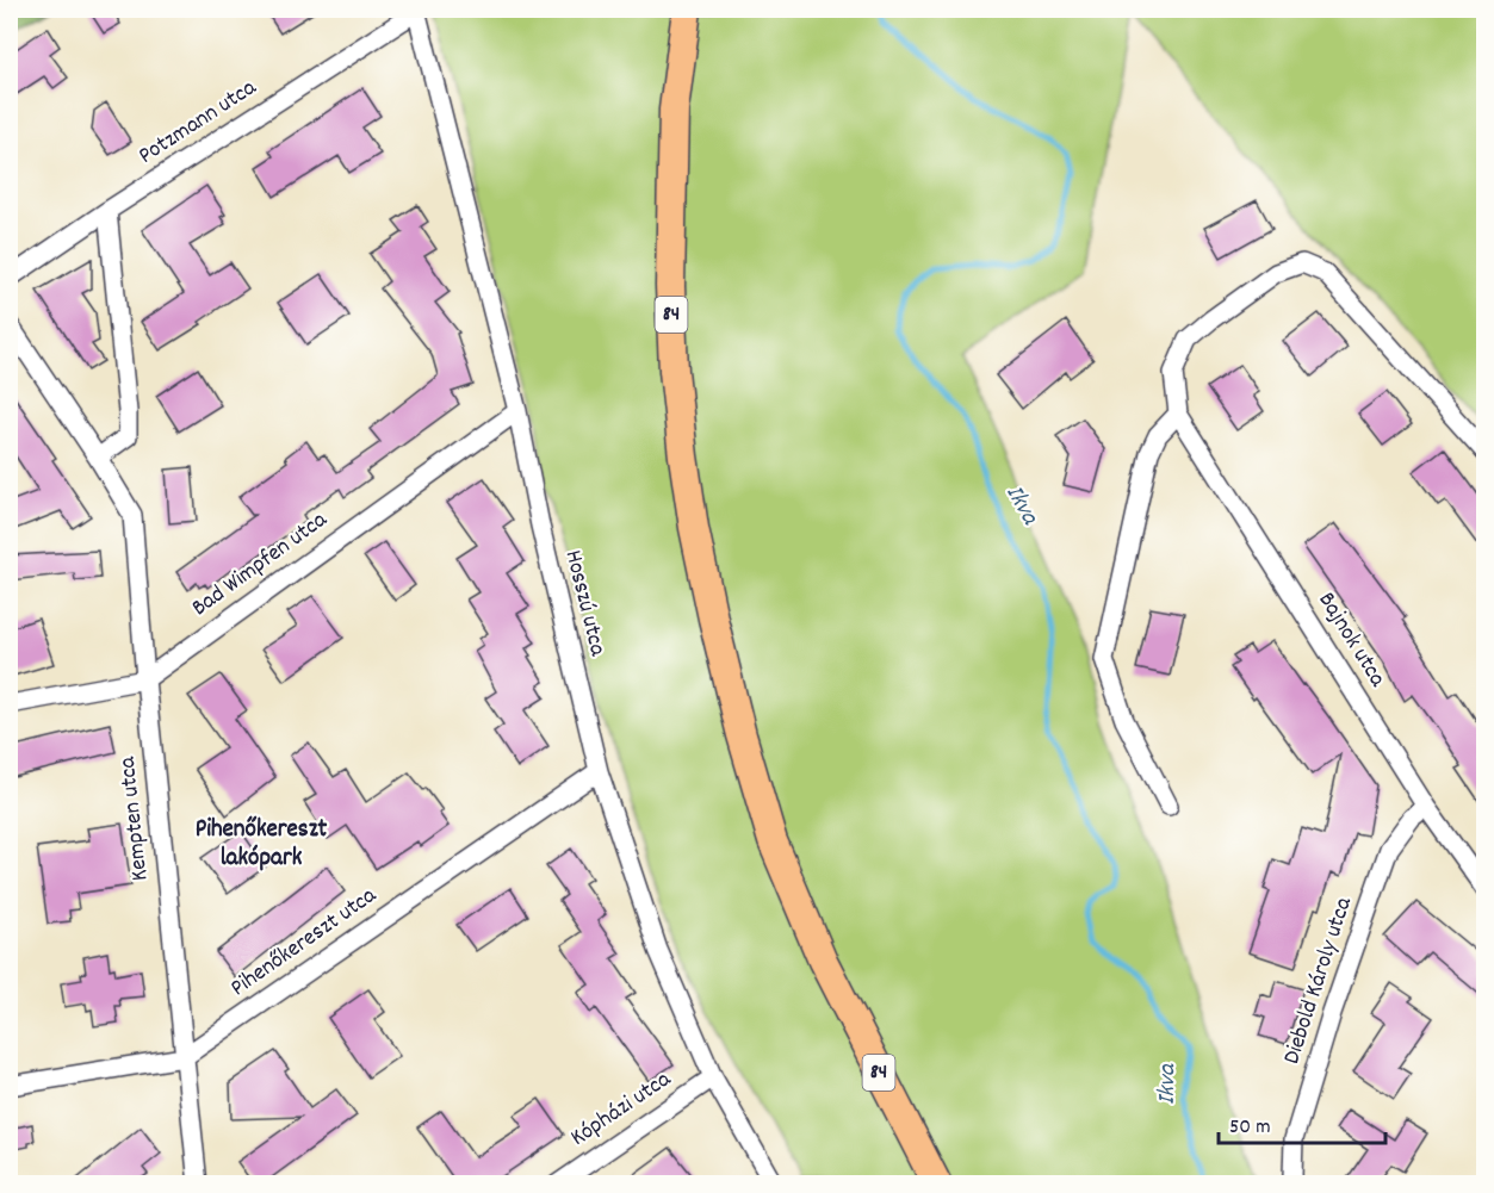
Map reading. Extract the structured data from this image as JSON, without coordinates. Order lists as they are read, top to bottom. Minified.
{"streets":{"main road":["84"],"street":["Potzmann utca","Bad Wimpfen utca","Hosszú utca","Bajnok utca","Kempten utca","Pihenőkereszt utca","Diebold Károly utca","Kópházi utca"]},"crossings":[["Potzmann utca","Hosszú utca"],["Bad Wimpfen utca","Hosszú utca"],["Bad Wimpfen utca","Kempten utca"],["Hosszú utca","Pihenőkereszt utca"],["Hosszú utca","Kópházi utca"],["Bajnok utca","Diebold Károly utca"],["Kempten utca","Pihenőkereszt utca"]],"districts":["Pihenőkereszt lakópark"],"water":["Ikva"],"scale_bar":"50 m"}
